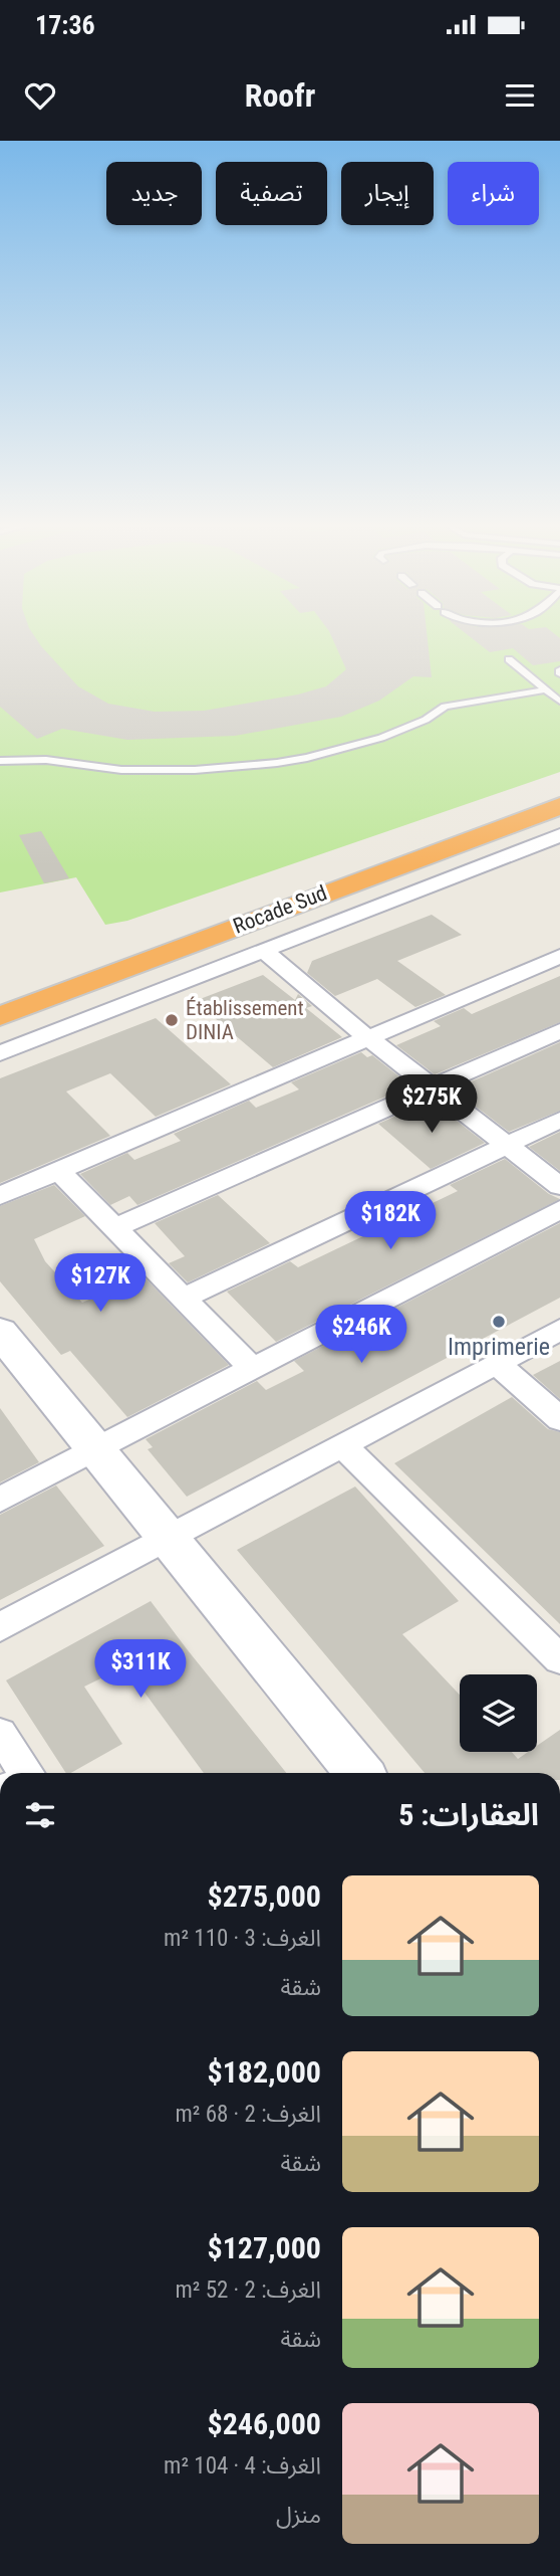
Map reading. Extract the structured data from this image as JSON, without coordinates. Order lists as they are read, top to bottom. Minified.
{"streets":{"highway":["Rocade Sud"]},"places":["Établissement DINIA","Imprimerie"],"page":{"status":"17:36","header":"Roofr","chip":["شراء","إيجار","تصفية","جديد"],"price":["$275K","$182K","$127K","$246K","$311K"],"heading":"العقارات: 5","list":[{"name":"$275,000","note":"الغرف: 3 · 110 m² · شقة"},{"name":"$182,000","note":"الغرف: 2 · 68 m² · شقة"},{"name":"$127,000","note":"الغرف: 2 · 52 m² · شقة"},{"name":"$246,000","note":"الغرف: 4 · 104 m² · منزل"}]}}
